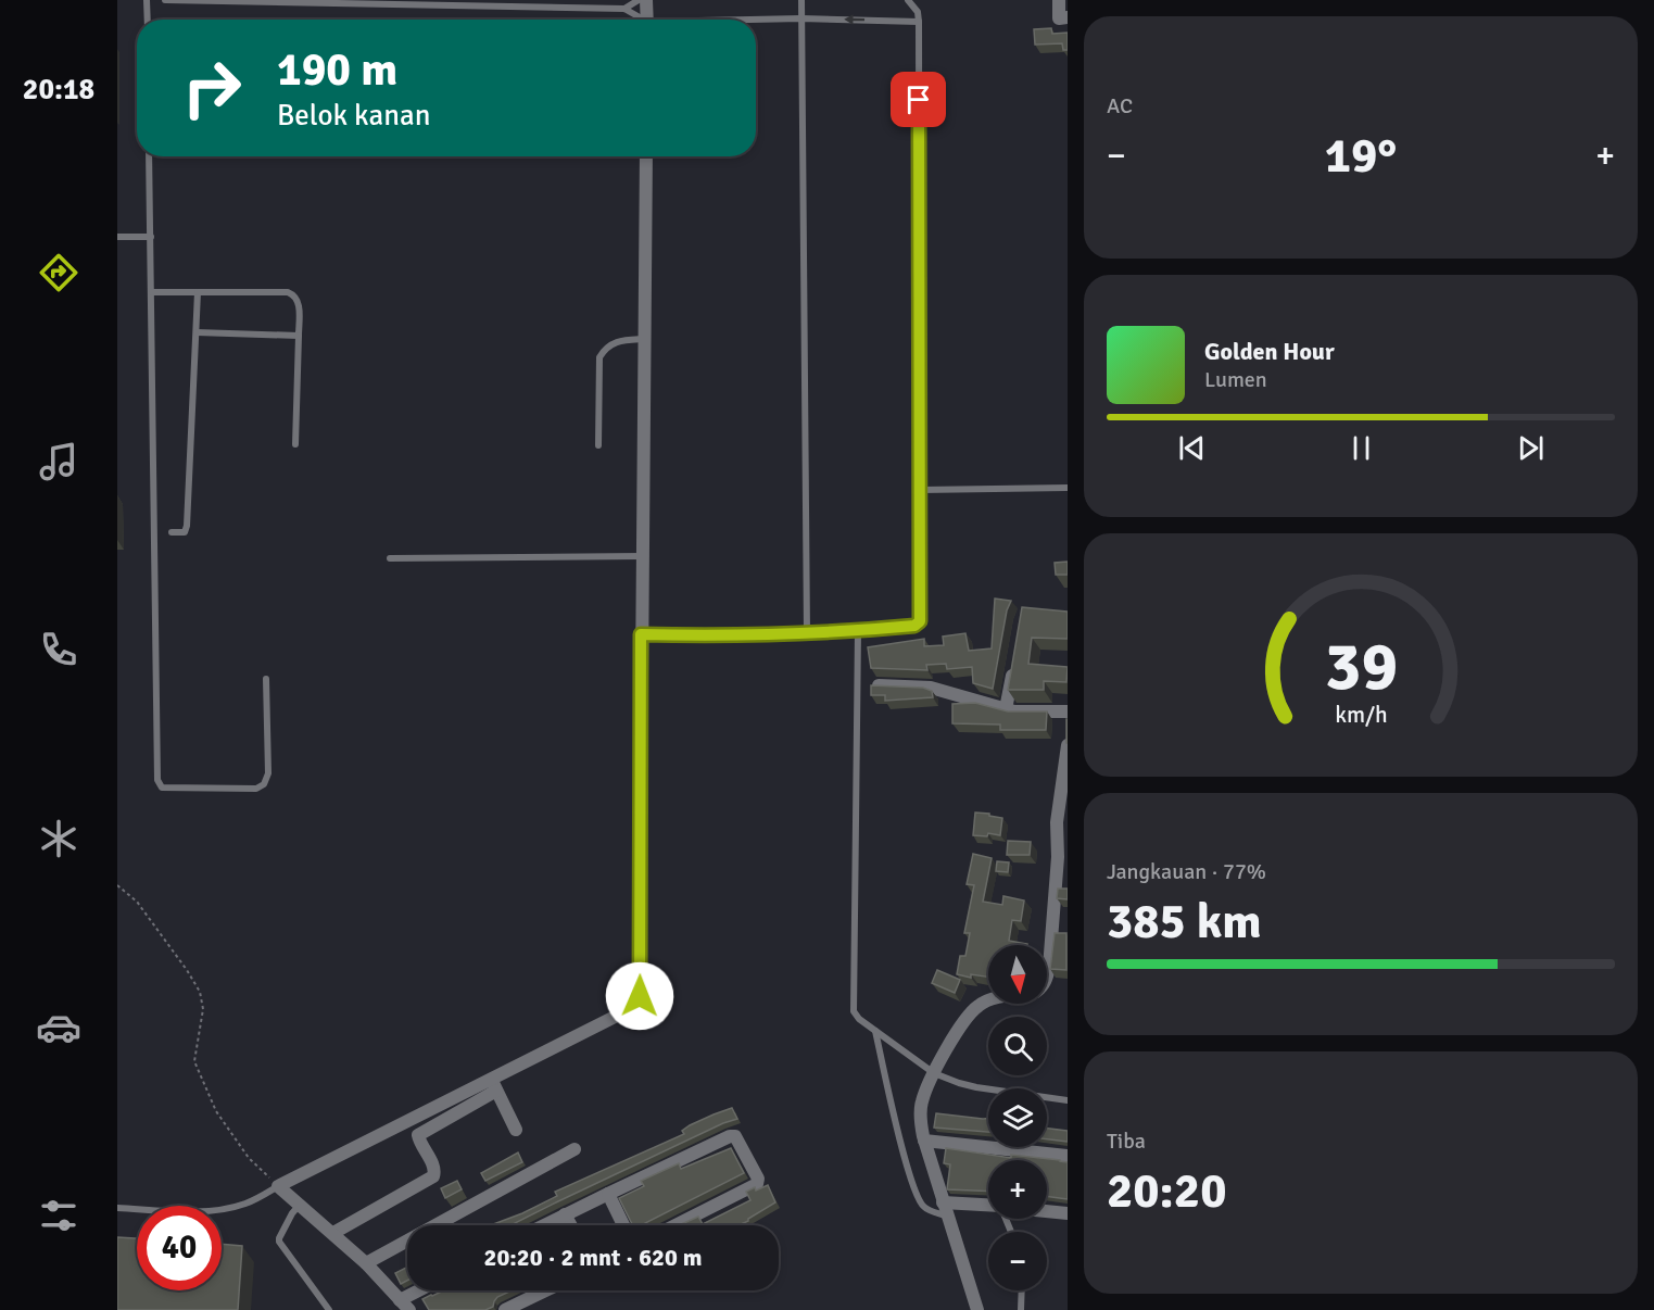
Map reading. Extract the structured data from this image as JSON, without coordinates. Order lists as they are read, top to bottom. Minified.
{"north":"bottom","page":{"tabs":"20:18","tile":["AC",["Jangkauan · 77%","385 km"],["Tiba","20:20"]],"turn":["190 m","Belok kanan"],"heat":["−","19°","+"],"song":["Golden Hour","Lumen"],"map_buttons":["+","−"],"limit":"40","trip":"20:20 · 2 mnt · 620 m","gauge":["39","km/h"]}}
